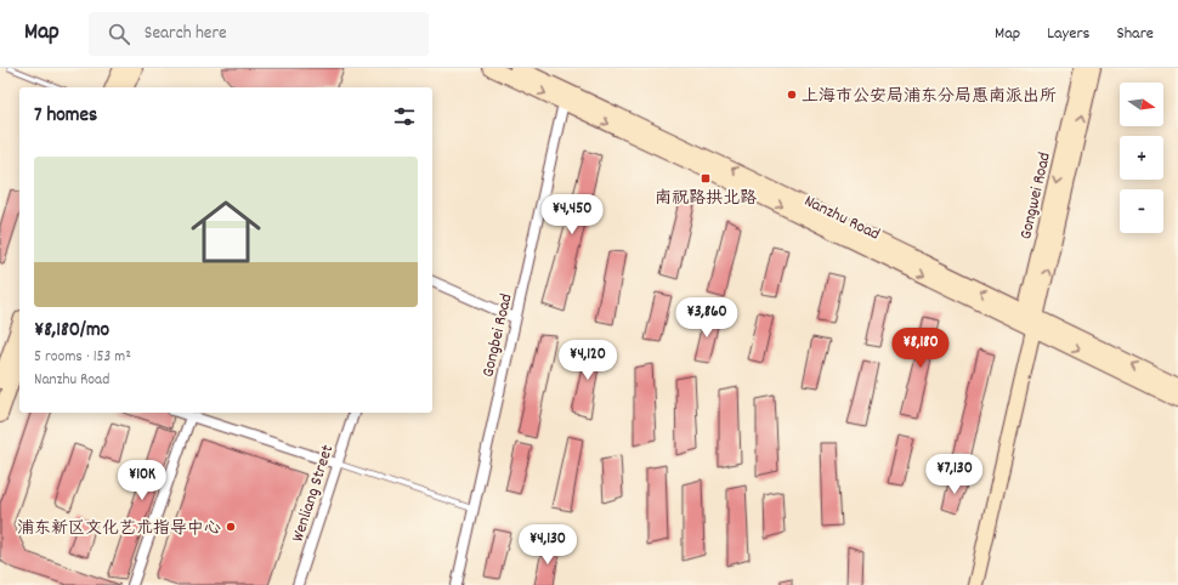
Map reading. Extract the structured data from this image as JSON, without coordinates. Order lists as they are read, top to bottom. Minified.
{"streets":{"main road":["Gongwei Road","Nanzhu Road"],"street":["Gongbei Road","Wenliang Street"]},"crossings":[["Gongwei Road","Nanzhu Road"],["Nanzhu Road","Gongbei Road"]],"places":{"other":["上海市公安局浦东分局惠南派出所","浦东新区文化艺术指导中心"],"transit":["南祝路拱北路"]},"north":"right","page":{"header":"Map","search":"Search here","nav":["Map","Layers","Share"],"map_buttons":["+","−"],"heading":"7 homes","list":[{"name":"¥8,180/mo","note":"5 rooms · 153 m² · Nanzhu Road"}],"price":["¥4,450","¥3,860","¥8,180","¥4,120","¥7,130","¥10K","¥4,130"]}}
